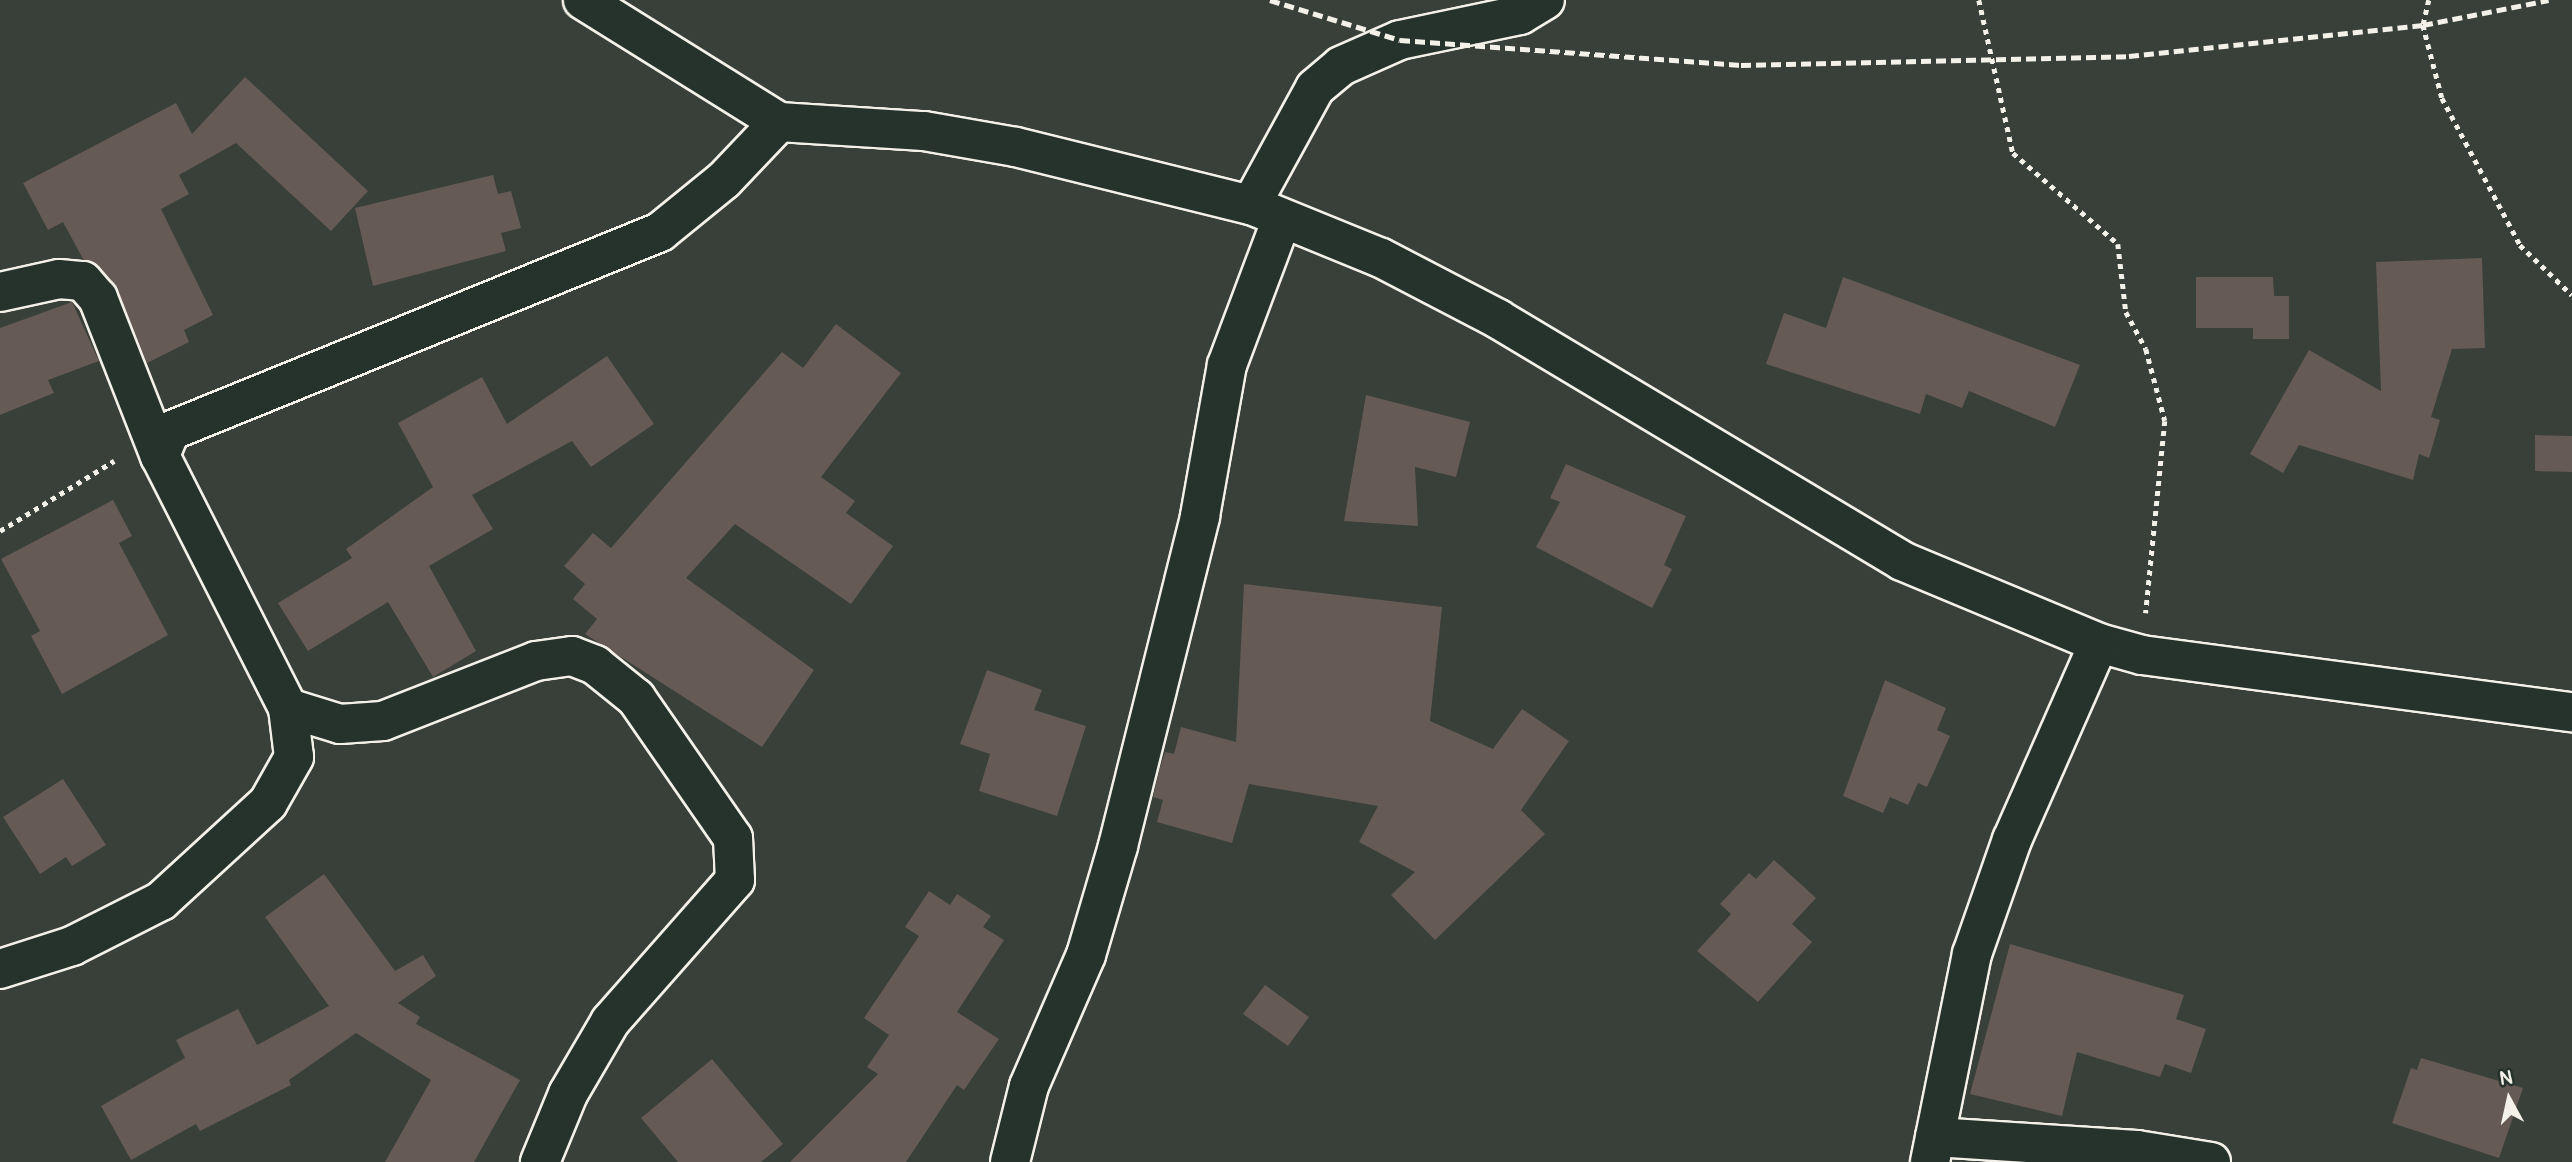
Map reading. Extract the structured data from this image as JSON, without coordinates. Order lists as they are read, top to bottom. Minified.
{"north":"top"}
